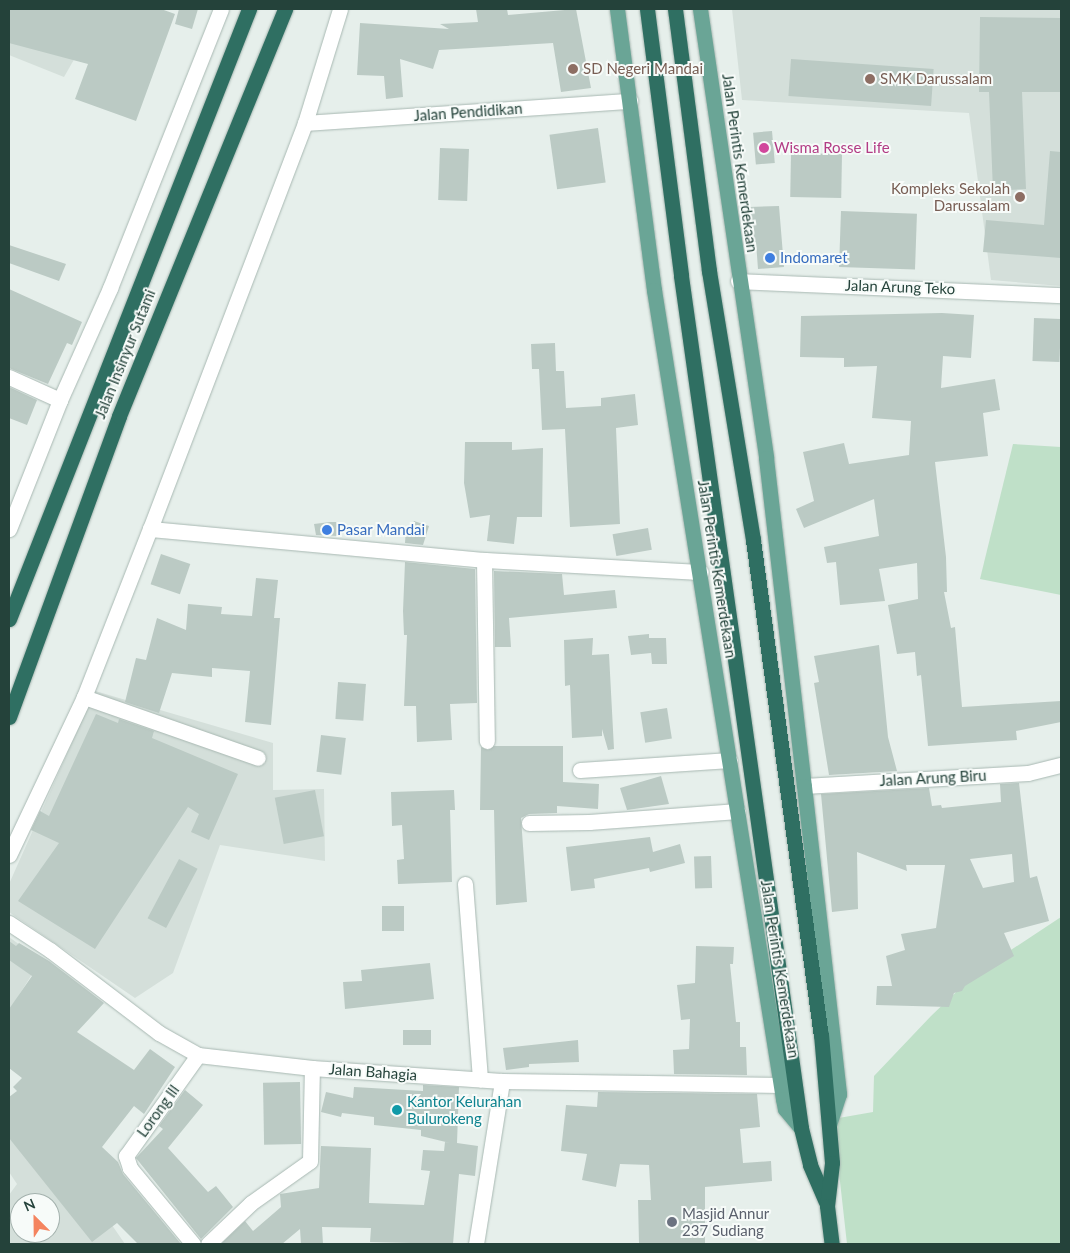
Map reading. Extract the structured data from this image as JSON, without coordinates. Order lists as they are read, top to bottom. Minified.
{"streets":{"highway":["Jalan Perintis Kemerdekaan","Jalan Insinyur Sutami"],"street":["Jalan Pendidikan","Jalan Arung Teko","Jalan Arung Biru","Jalan Bahagia","Lorong lll"]},"crossings":[["Jalan Pendidikan","Jalan Perintis Kemerdekaan"],["Jalan Perintis Kemerdekaan","Jalan Arung Teko"],["Jalan Perintis Kemerdekaan","Jalan Arung Biru"],["Jalan Perintis Kemerdekaan","Jalan Bahagia"],["Jalan Bahagia","Lorong lll"]],"places":["SD Negeri Mandai","SMK Darussalam","Wisma Rosse Life","Kompleks Sekolah Darussalam","Indomaret","Pasar Mandai","Kantor Kelurahan Bulurokeng","Masjid Annur 237 Sudiang"],"north":"top left"}
